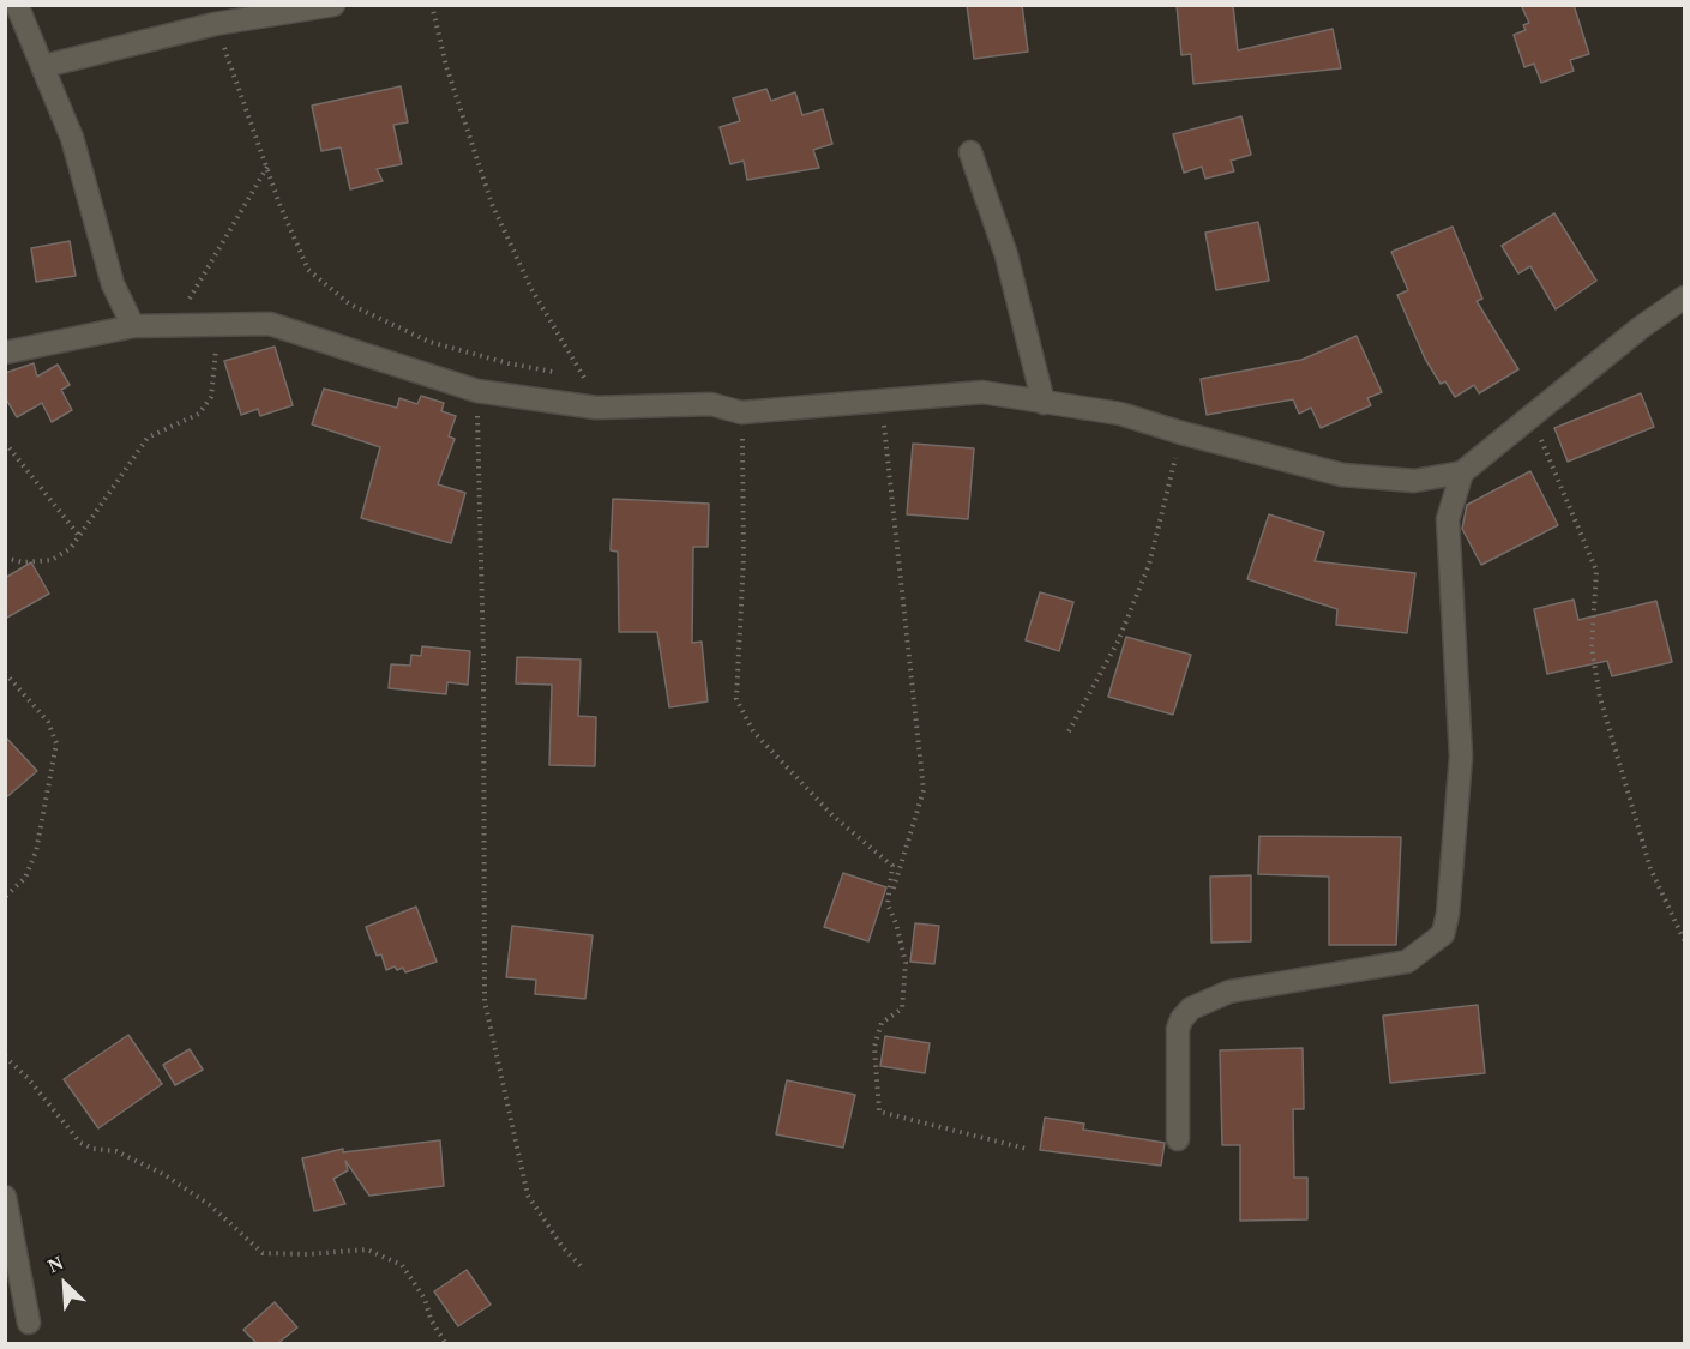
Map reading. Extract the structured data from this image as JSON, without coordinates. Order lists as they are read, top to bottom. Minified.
{"north":"top left"}
